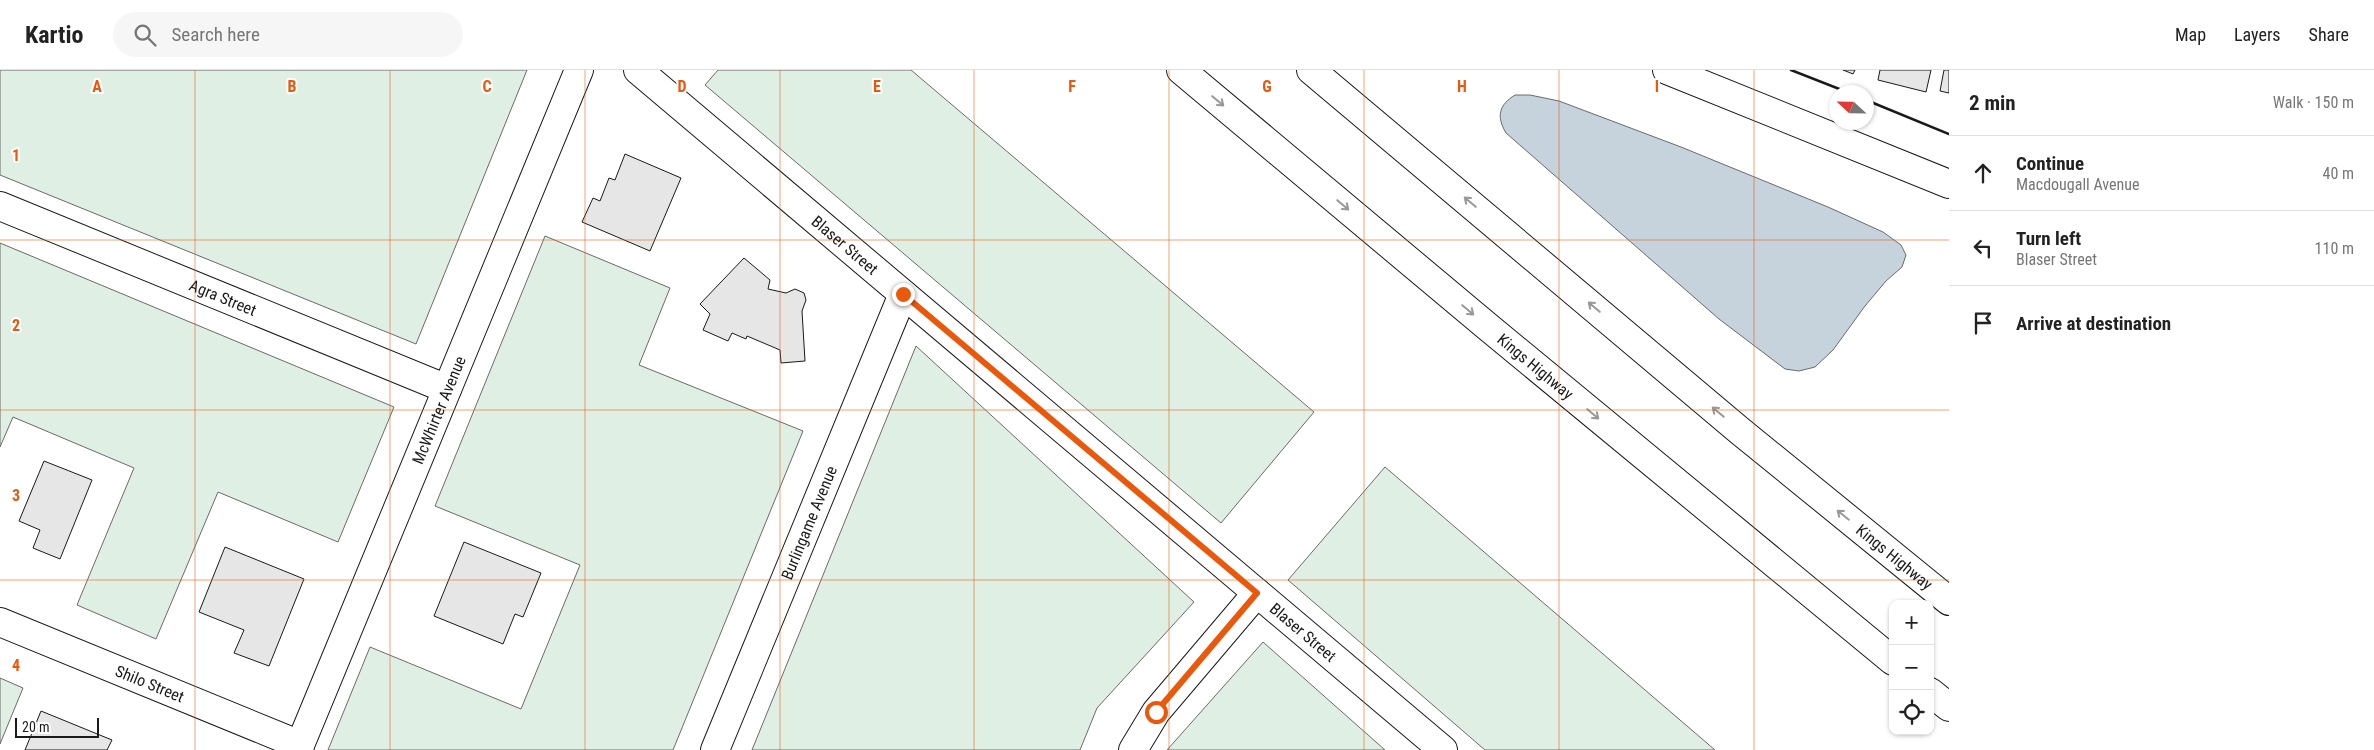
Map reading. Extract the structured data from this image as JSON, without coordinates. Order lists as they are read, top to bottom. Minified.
{"streets":{"street":["Blaser Street","Agra Street","Kings Highway","McWhirter Avenue","Burlingame Avenue","Shilo Street"]},"crossings":[["Blaser Street","Burlingame Avenue"],["Agra Street","McWhirter Avenue"],["McWhirter Avenue","Shilo Street"]],"scale_bar":"20 m","north":"left","page":{"header":"Kartio","search":"Search here","nav":["Map","Layers","Share"],"heading":["2 min","Walk · 150 m"],"list":[["Continue","Macdougall Avenue","40 m"],["Turn left","Blaser Street","110 m"],"Arrive at destination"],"map_buttons":["+","−"],"scale":"20 m"},"grid":{"columns":["A","B","C","D","E","F","G","H","I"],"rows":["1","2","3","4"]}}
